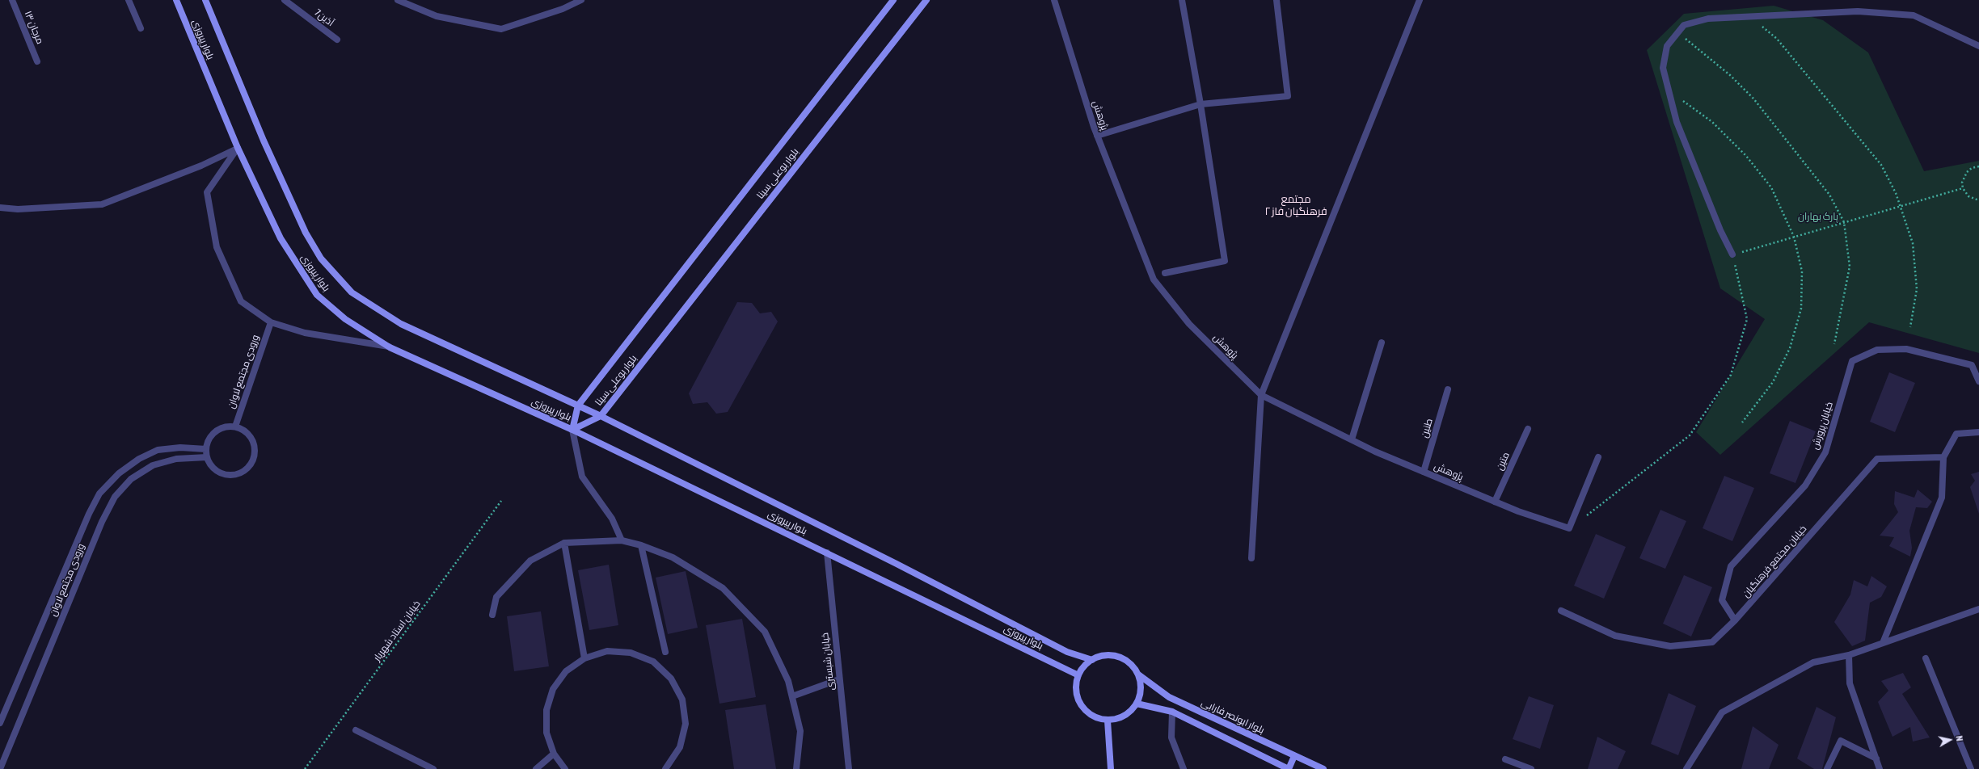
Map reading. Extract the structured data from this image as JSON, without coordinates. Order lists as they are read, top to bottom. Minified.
{"streets":{"street":["آذین7","مرجان ۱۳","بلوار پیروزی","پژوهش","بلوار بوعلی سینا","ورودی مجتمع لاوان","خیابان پرورش","طنین","متین","خیابان مجتمع فرهنگیان","خیابان شبستری","بلوار ابونصر فارابی"],"path":["خیابان استاد شهریار"]},"crossings":[["بلوار پیروزی","بلوار بوعلی سینا"],["بلوار پیروزی","خیابان شبستری"],["بلوار پیروزی","بلوار ابونصر فارابی"],["پژوهش","طنین"],["پژوهش","متین"],["خیابان پرورش","خیابان مجتمع فرهنگیان"]],"districts":["مجتمع فرهنگیان فاز ۲"],"parks":["پارک بهاران"],"north":"right"}
